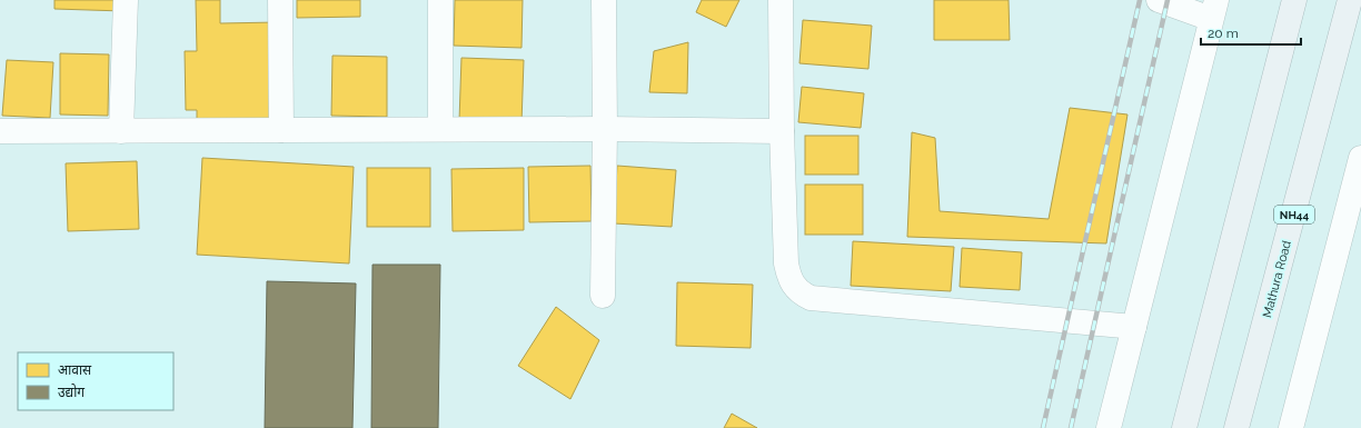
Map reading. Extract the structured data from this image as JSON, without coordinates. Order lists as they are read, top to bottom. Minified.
{"streets":{"highway":["NH44","Mathura Road"]},"legend":["आवास","उद्योग"],"scale_bar":"20 m"}
